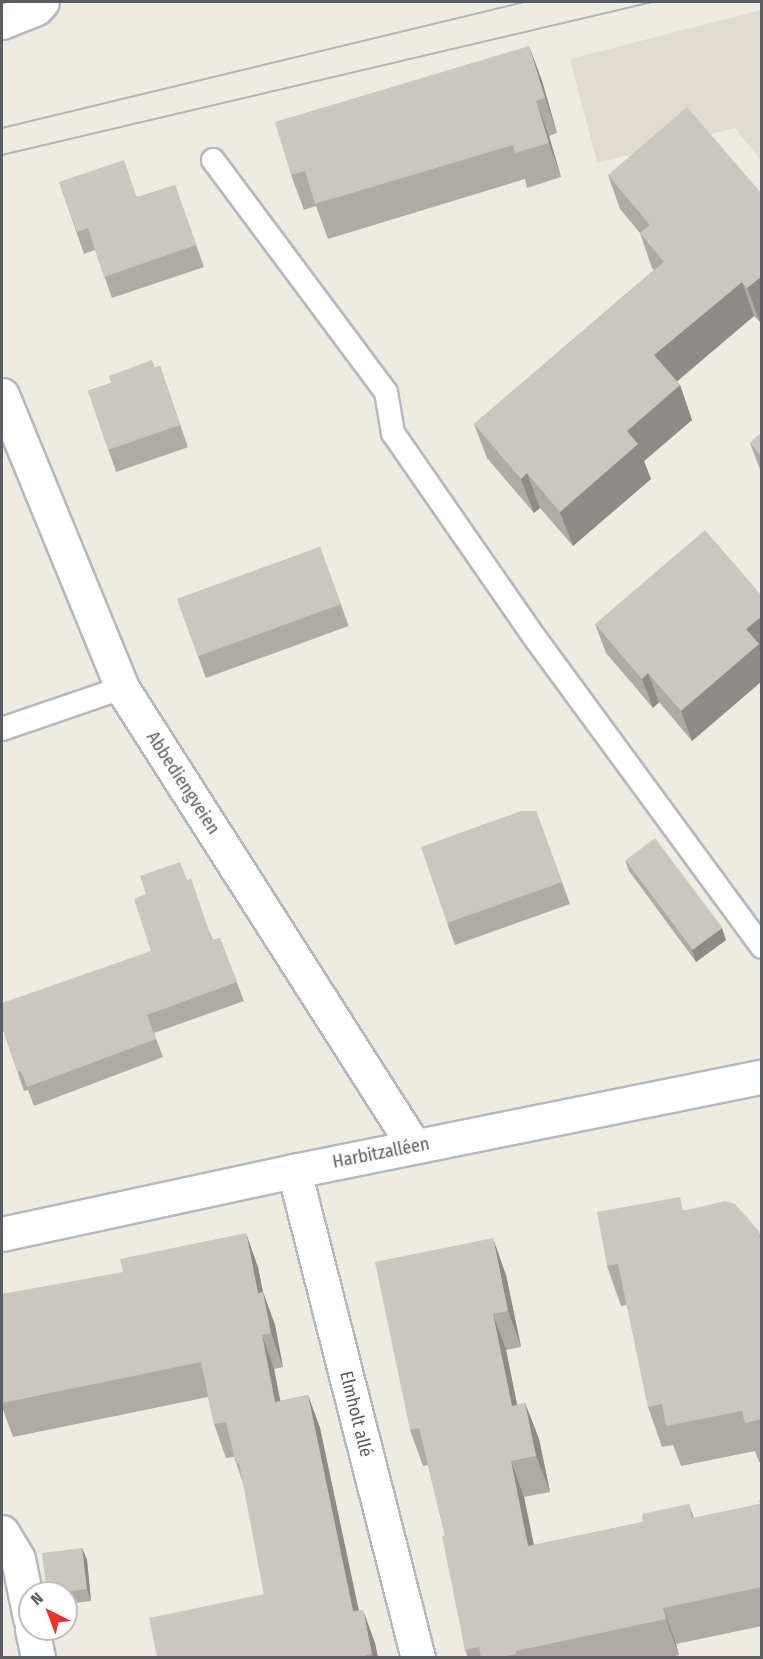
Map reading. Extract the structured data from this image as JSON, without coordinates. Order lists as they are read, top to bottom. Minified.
{"streets":{"street":["Abbediengveien","Harbitzalléen","Elmholt allé"]},"crossings":[["Abbediengveien","Harbitzalléen"],["Harbitzalléen","Elmholt allé"]],"north":"top left"}
